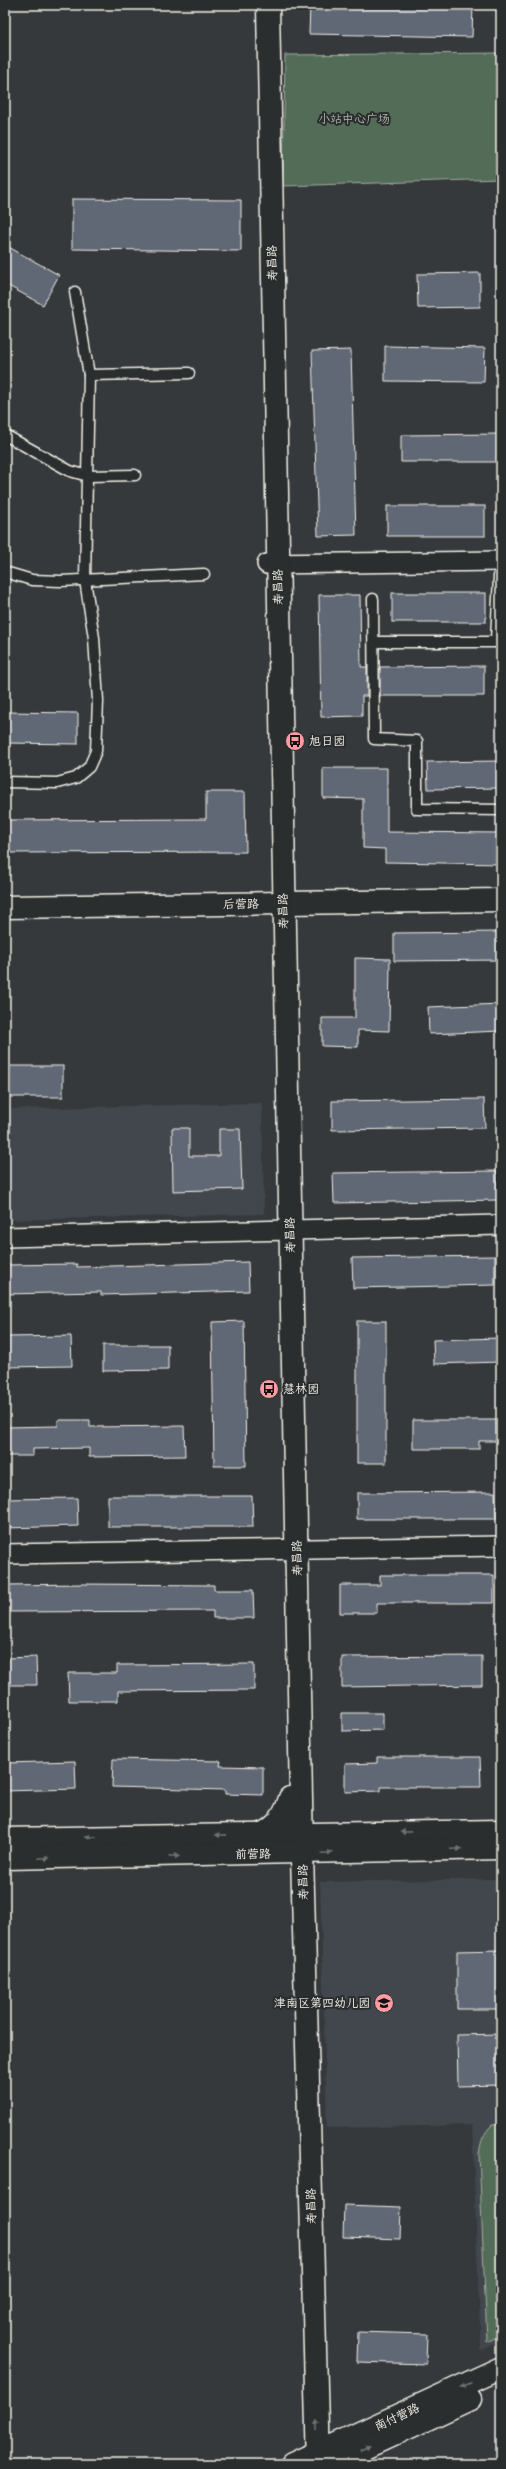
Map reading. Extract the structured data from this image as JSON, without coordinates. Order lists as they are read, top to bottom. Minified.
{"streets":{"street":["寿昌路","后营路","前营路","南付营路"]},"crossings":[["寿昌路","后营路"],["寿昌路","南付营路"]],"parks":["小站中心广场"],"places":{"bus stop":["旭日园","慧林园"],"school or university":["津南区第四幼儿园"]}}
